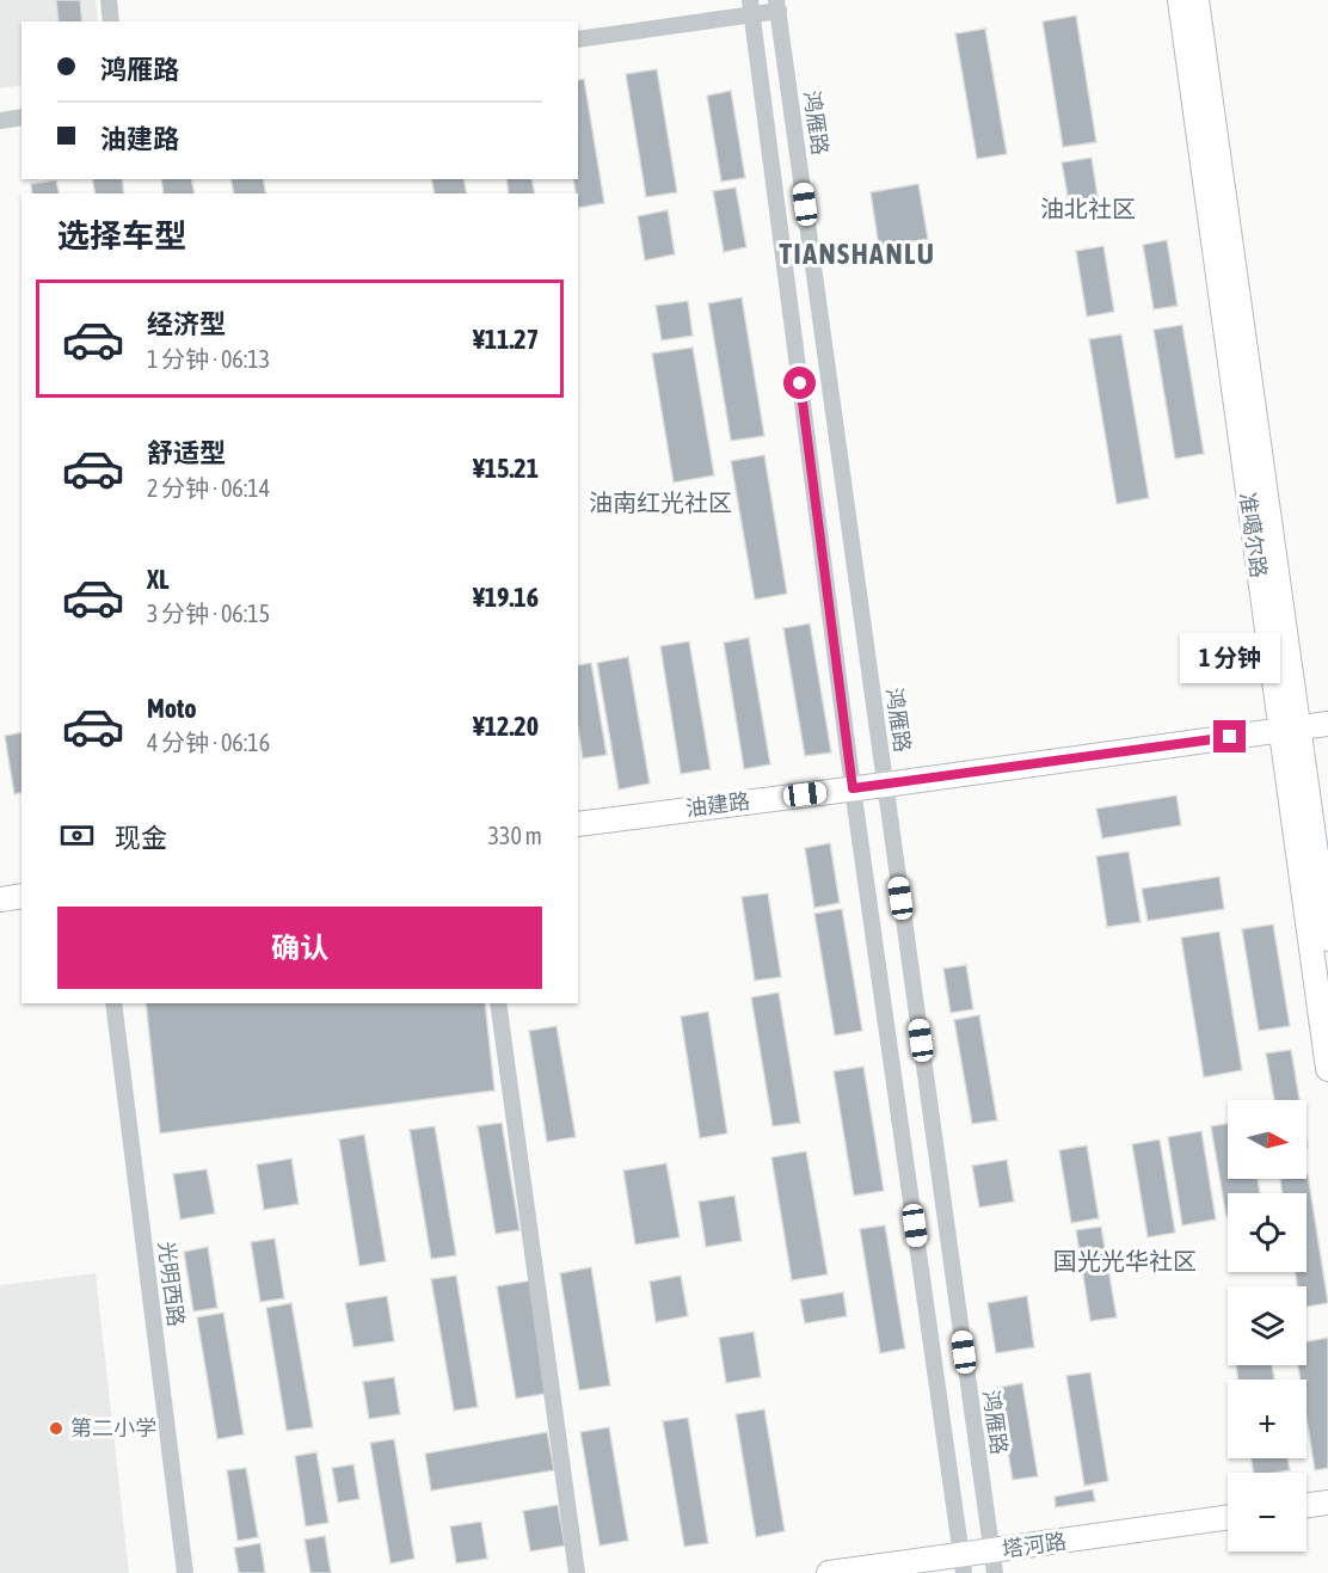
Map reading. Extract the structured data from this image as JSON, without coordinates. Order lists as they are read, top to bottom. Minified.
{"streets":{"main road":["准噶尔路","油建路","塔河路"],"street":["鸿雁路","光明西路"]},"crossings":[["鸿雁路","油建路"],["鸿雁路","塔河路"],["准噶尔路","油建路"]],"districts":["油北社区","TIANSHANLU","油南红光社区","国光光华社区"],"places":["第二小学"],"north":"right","page":{"banner":["鸿雁路","油建路"],"heading":"选择车型","list":[{"name":"经济型","note":"1 分钟 · 06:13","value":"¥11.27"},{"name":"舒适型","note":"2 分钟 · 06:14","value":"¥15.21"},{"name":"XL","note":"3 分钟 · 06:15","value":"¥19.16"},{"name":"Moto","note":"4 分钟 · 06:16","value":"¥12.20"}],"bubble":"1 分钟","pay":["现金","330 m"],"buttons":"确认","map_buttons":["+","−"]}}
